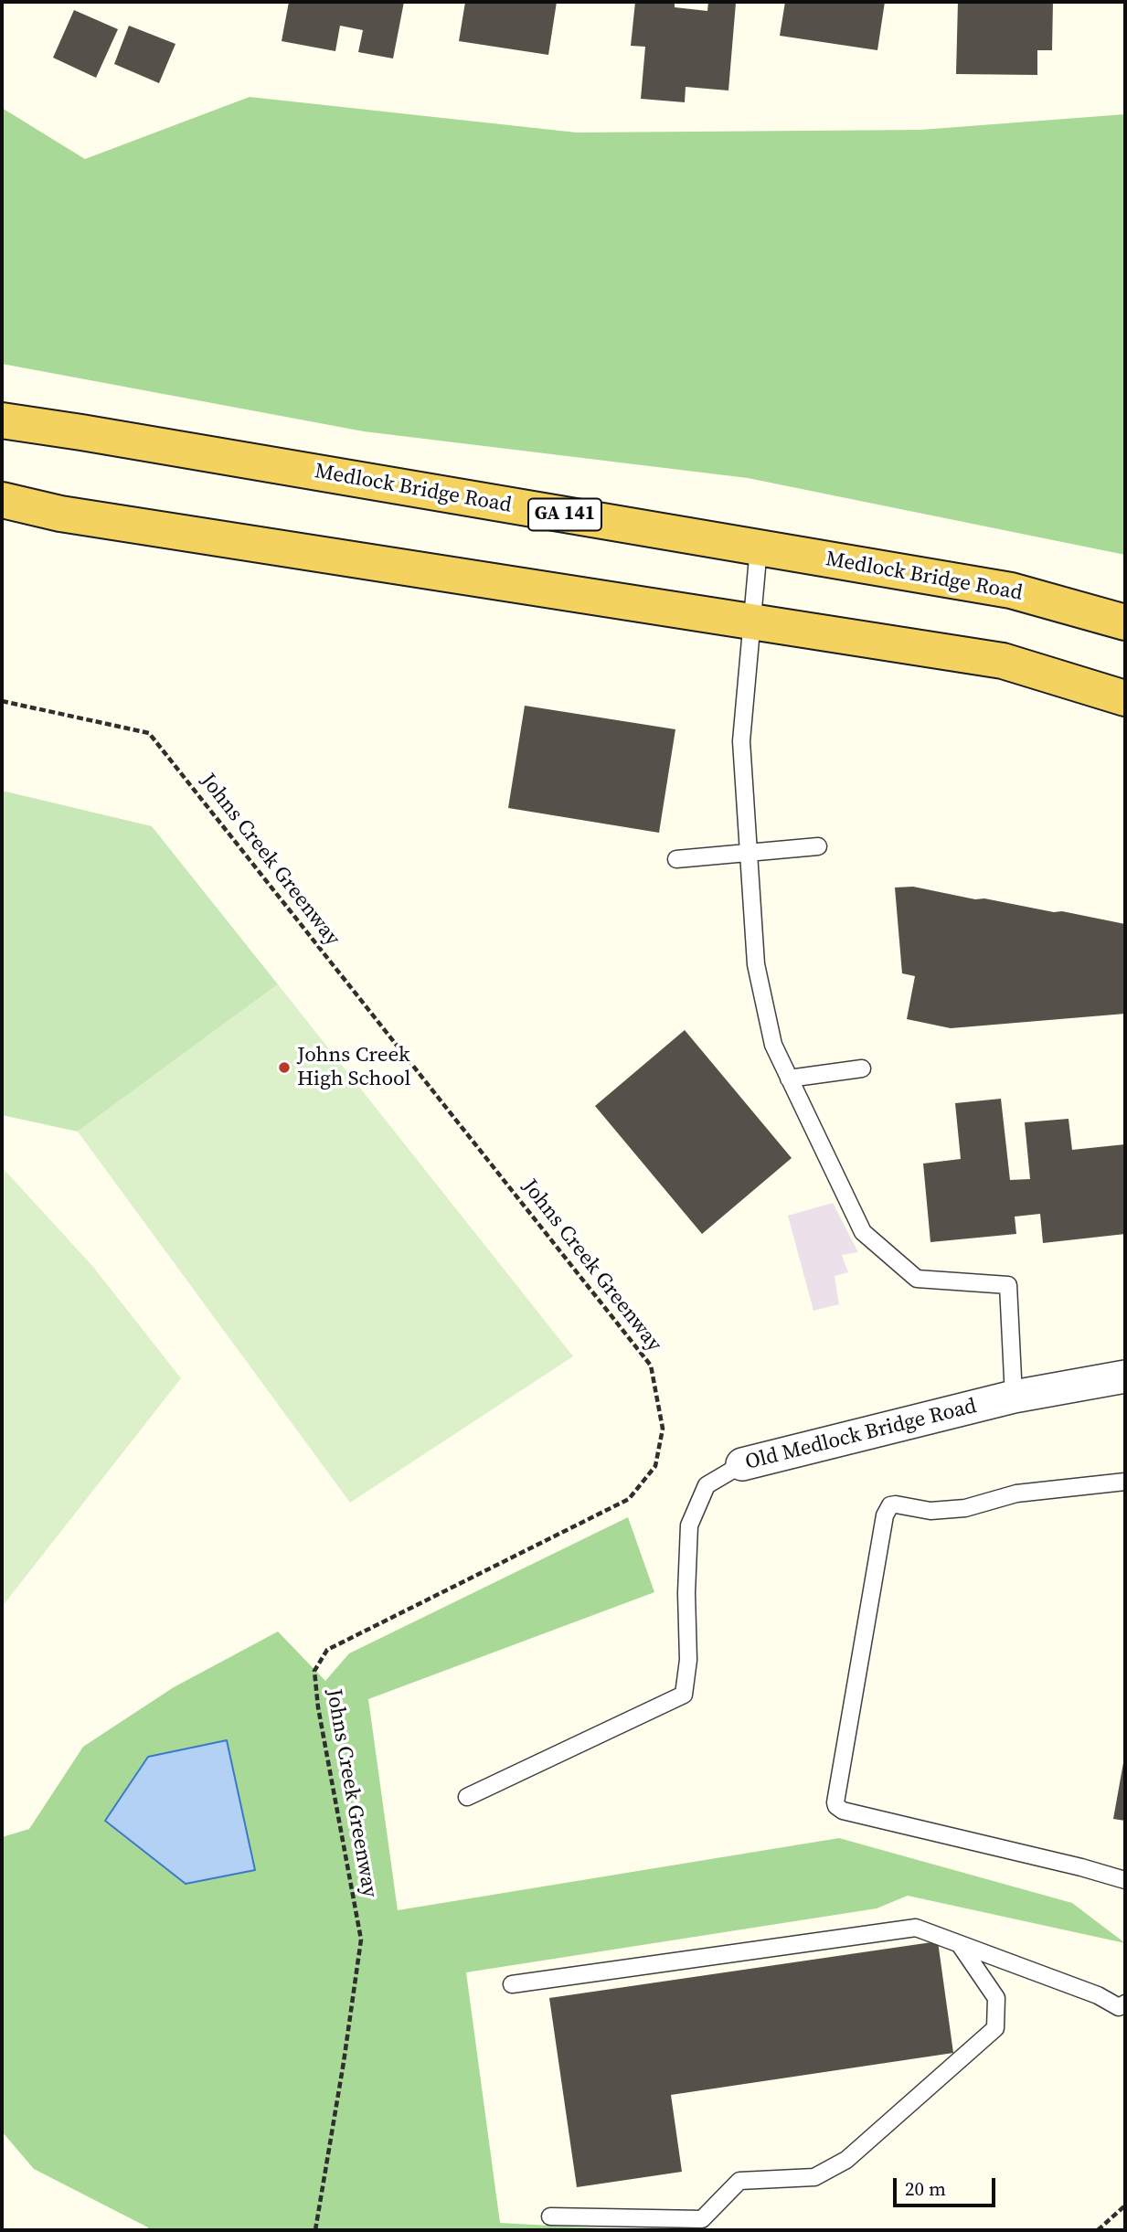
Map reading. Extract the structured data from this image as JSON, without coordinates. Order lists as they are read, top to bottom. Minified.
{"streets":{"highway":["Medlock Bridge Road","GA 141"],"street":["Old Medlock Bridge Road"],"path":["Johns Creek Greenway"]},"places":["Johns Creek High School"],"scale_bar":"20 m"}
